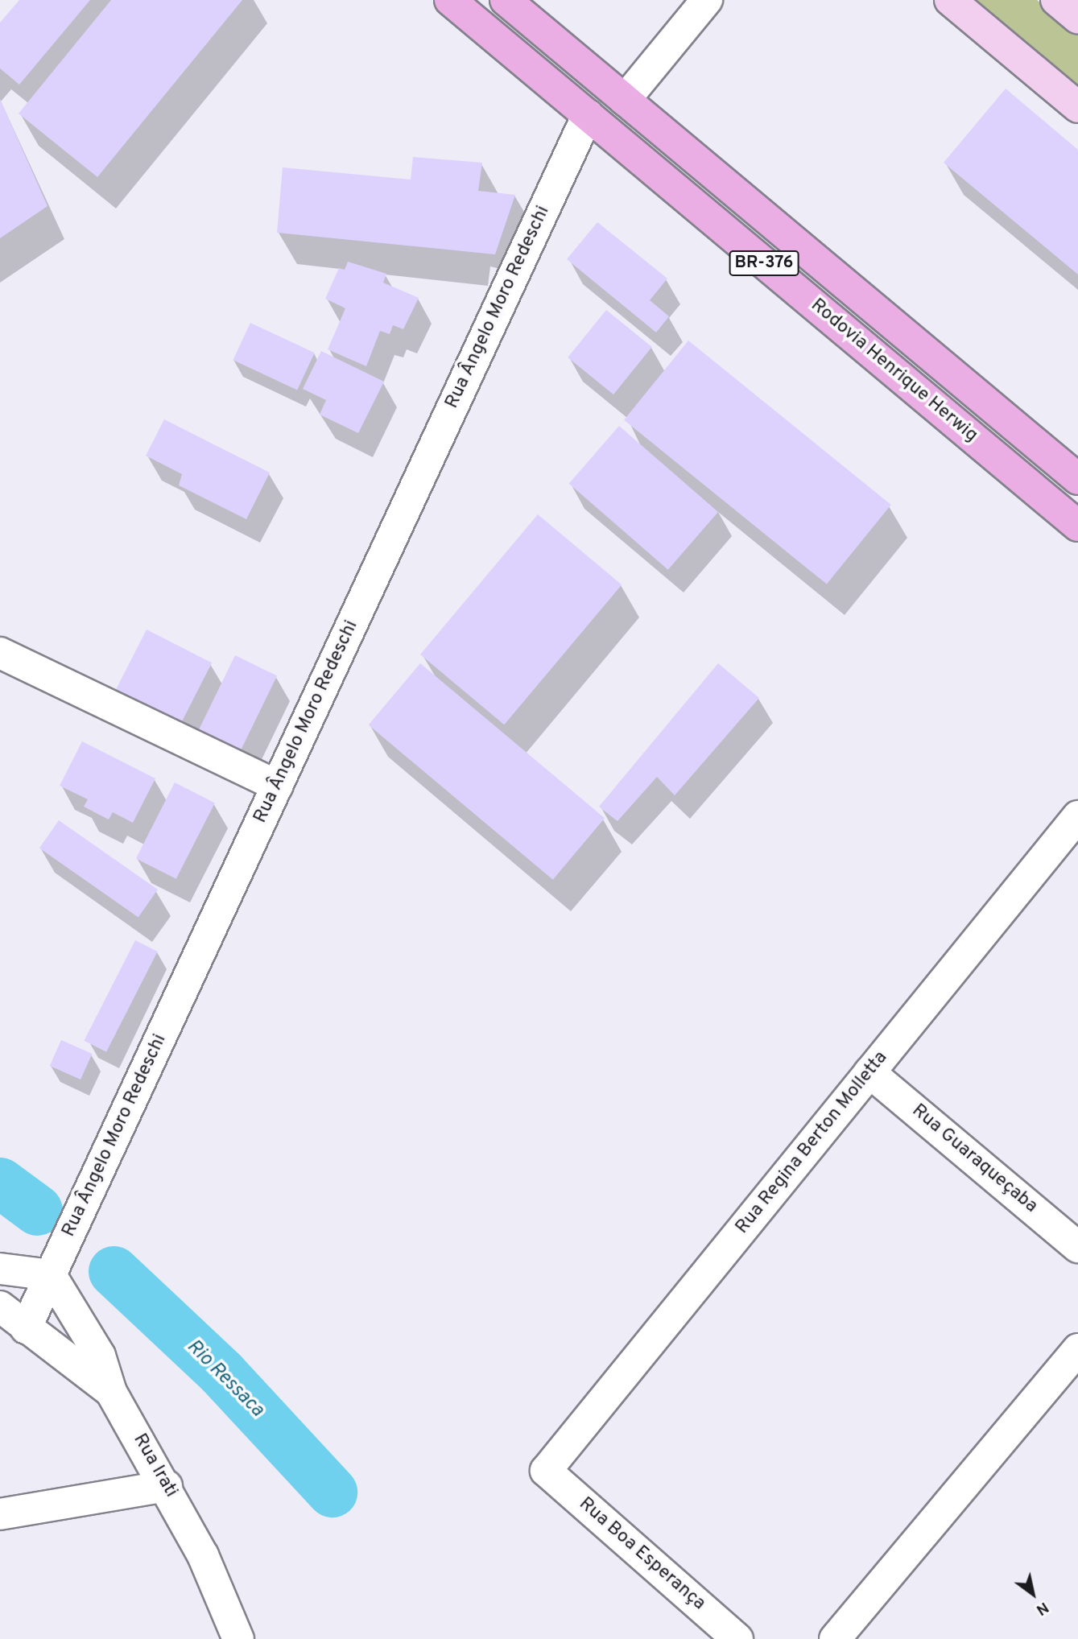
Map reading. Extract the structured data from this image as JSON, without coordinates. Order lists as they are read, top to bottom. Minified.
{"streets":{"highway":["BR-376","Rodovia Henrique Herwig"],"street":["Rua Ângelo Moro Redeschi","Rua Regina Berton Molletta","Rua Guaraqueçaba","Rua Irati","Rua Boa Esperança"]},"crossings":[["Rua Ângelo Moro Redeschi","Rodovia Henrique Herwig"],["Rua Ângelo Moro Redeschi","Rua Irati"],["Rua Regina Berton Molletta","Rua Guaraqueçaba"],["Rua Regina Berton Molletta","Rua Boa Esperança"]],"water":["Rio Ressaca"],"north":"bottom right"}
